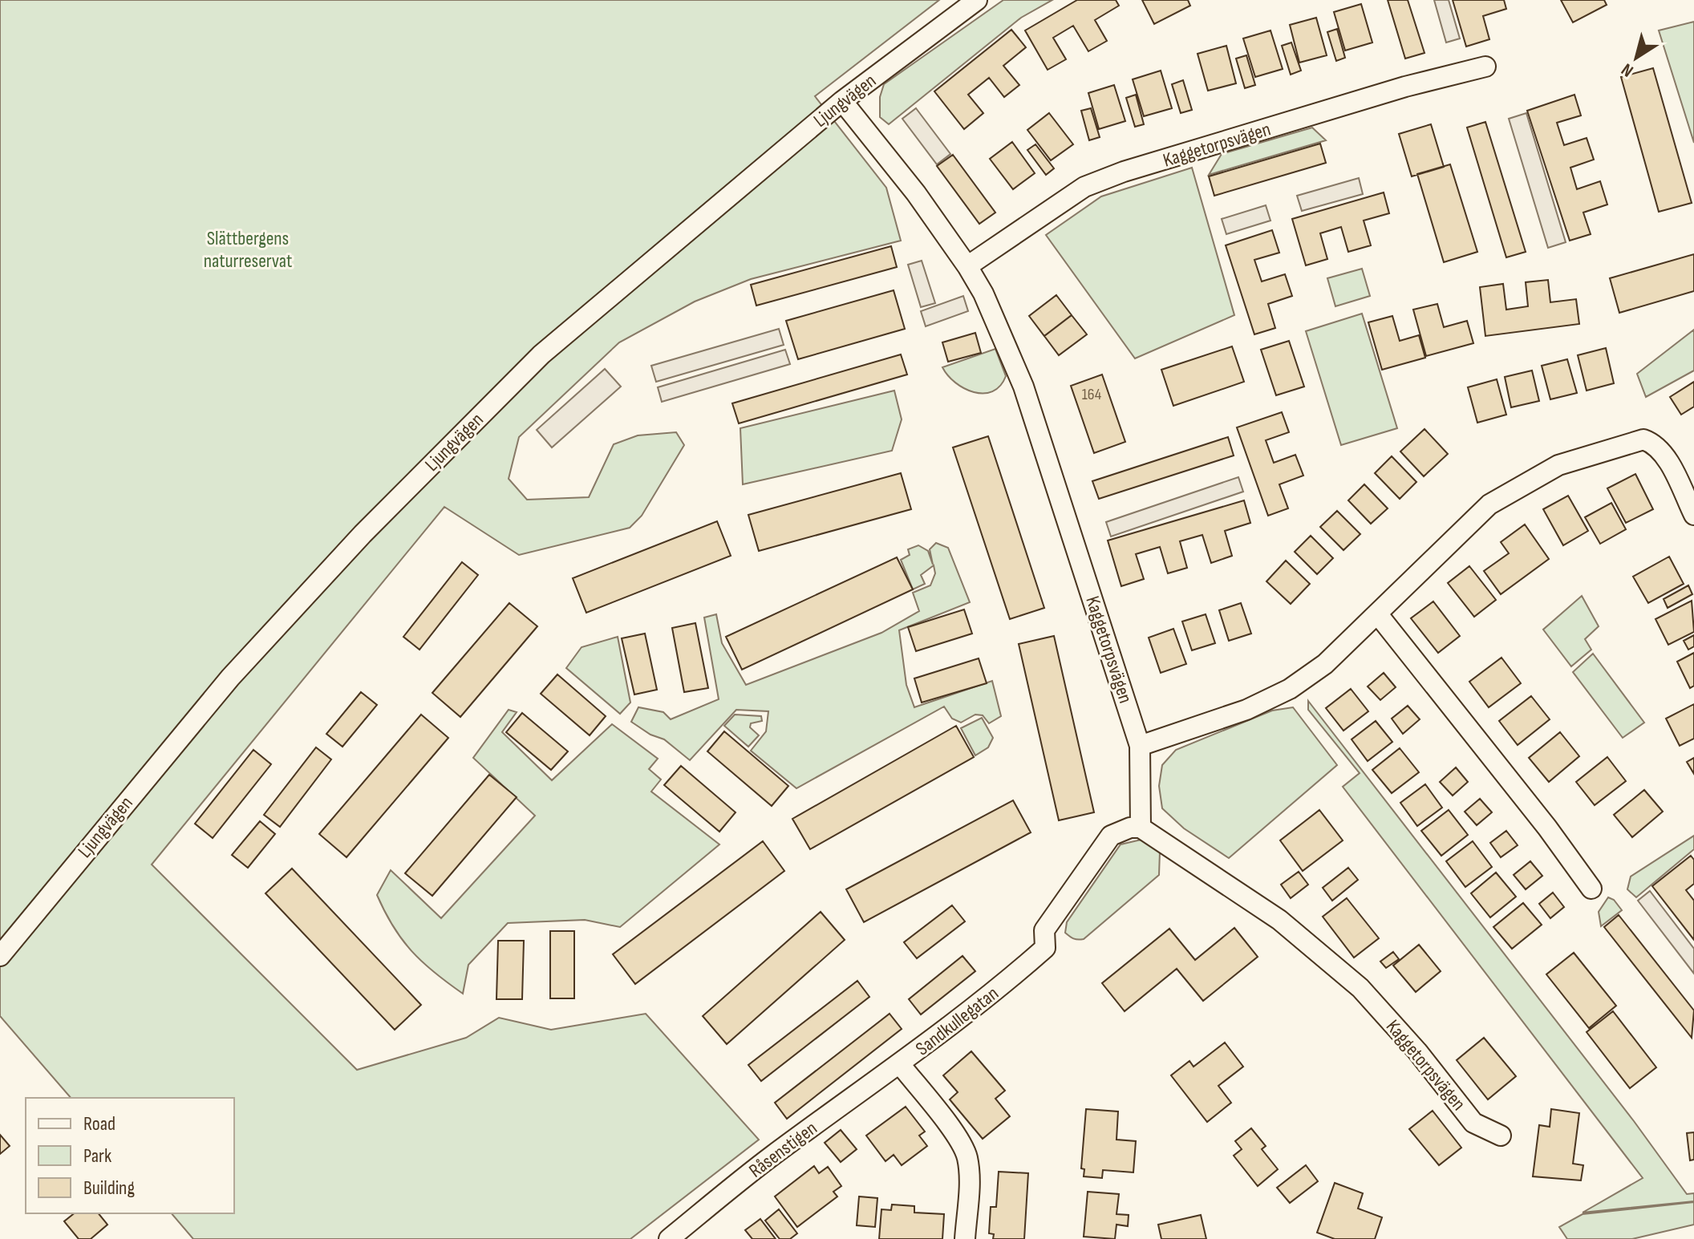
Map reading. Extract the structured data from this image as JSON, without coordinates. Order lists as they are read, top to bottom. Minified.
{"streets":{"street":["Ljungvägen","Kaggetorpsvägen","Sandkullegatan","Råsenstigen"]},"crossings":[["Ljungvägen","Kaggetorpsvägen"],["Kaggetorpsvägen","Sandkullegatan"],["Sandkullegatan","Råsenstigen"]],"parks":["Slättbergens naturreservat"],"house_numbers":["164"],"legend":["Road","Park","Building"],"north":"bottom left"}
